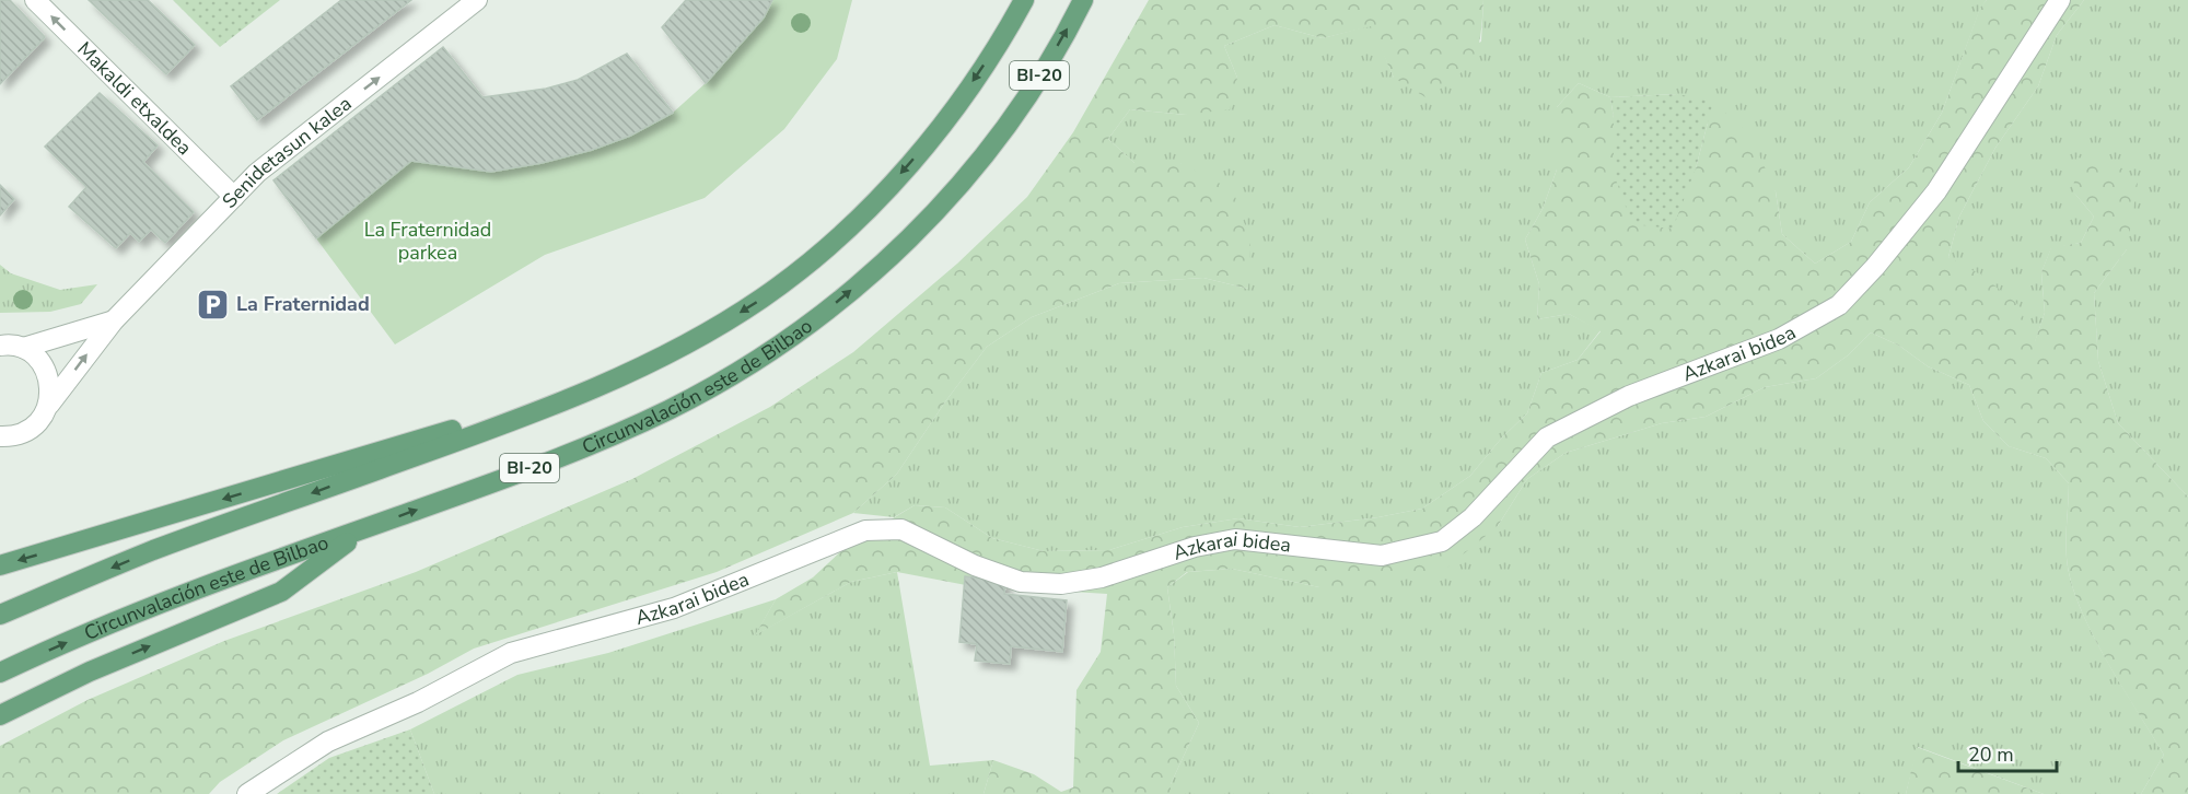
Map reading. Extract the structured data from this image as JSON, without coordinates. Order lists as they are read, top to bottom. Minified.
{"streets":{"main road":["BI-20","Circunvalación este de Bilbao"],"street":["Makaldi etxaldea","Senidetasun kalea","Azkarai bidea"]},"crossings":[["Makaldi etxaldea","Senidetasun kalea"]],"one_way":["Makaldi etxaldea","Senidetasun kalea"],"parks":["La Fraternidad parkea"],"places":{"parking":["La Fraternidad"]},"scale_bar":"20 m"}
